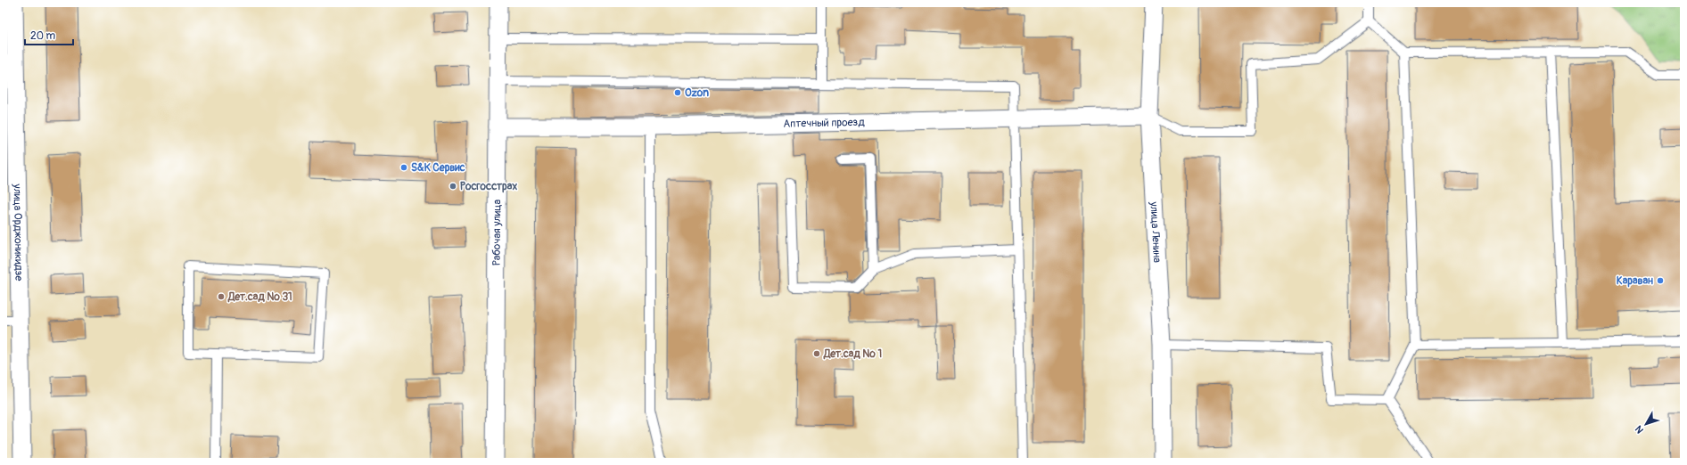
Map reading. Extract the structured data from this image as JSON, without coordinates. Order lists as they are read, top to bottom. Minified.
{"streets":{"street":["Аптечный проезд","улица Орджоникидзе","Рабочая улица","улица Ленина"]},"crossings":[["Аптечный проезд","Рабочая улица"],["Аптечный проезд","улица Ленина"]],"places":["Ozon","S&K Сервис","Росгосстрах","Караван","Дет.сад № 31","Дет.сад № 1"],"scale_bar":"20 m","north":"bottom left"}
